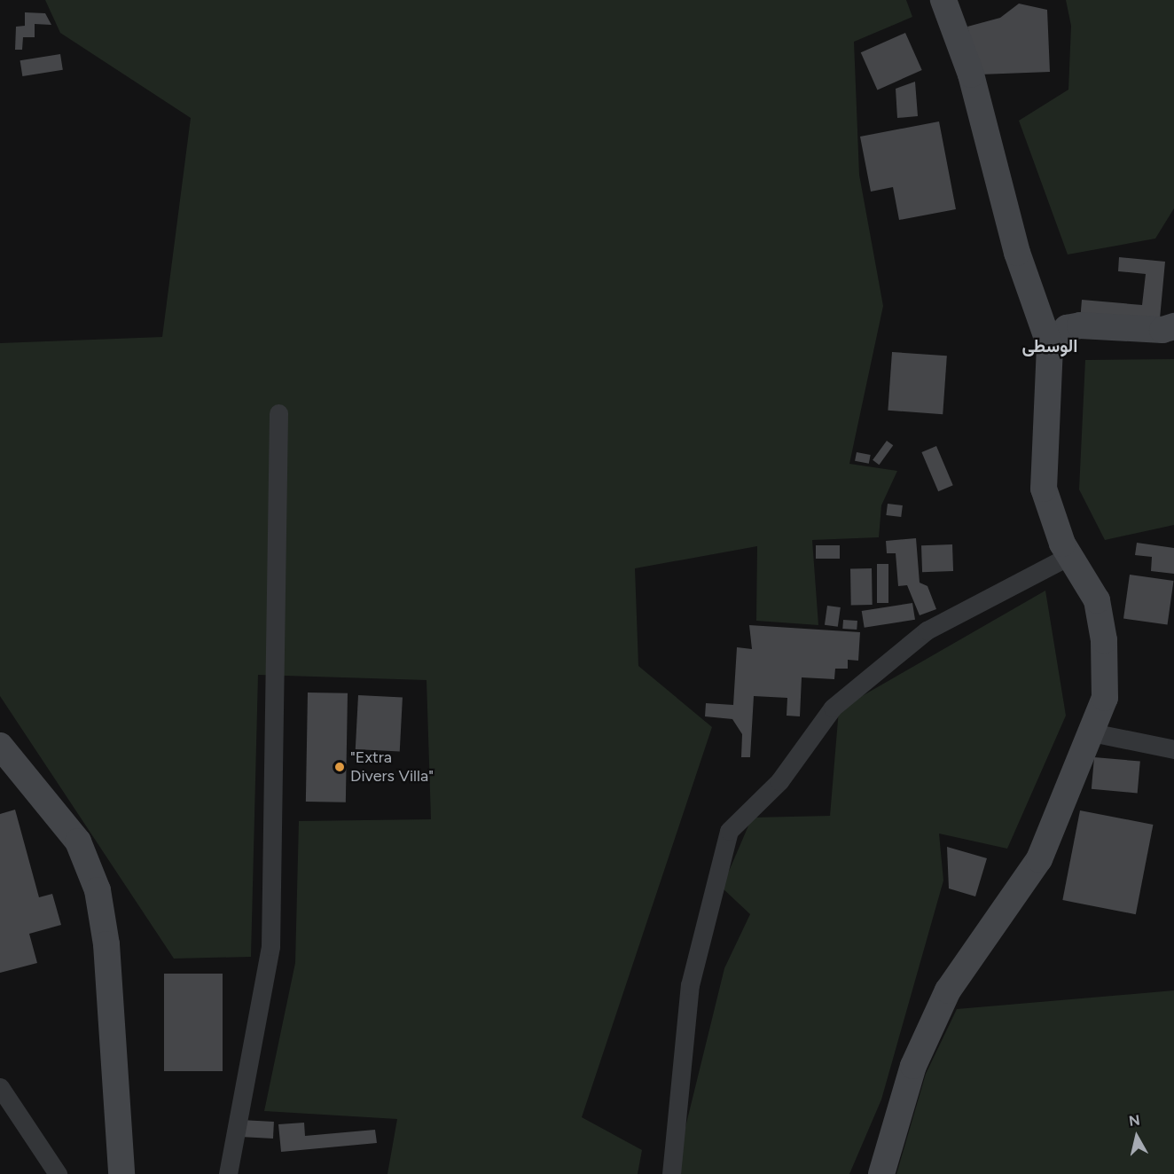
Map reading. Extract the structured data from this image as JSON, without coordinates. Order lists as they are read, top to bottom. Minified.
{"districts":["الوسطى"],"places":["\"Extra Divers Villa\""],"north":"top"}
